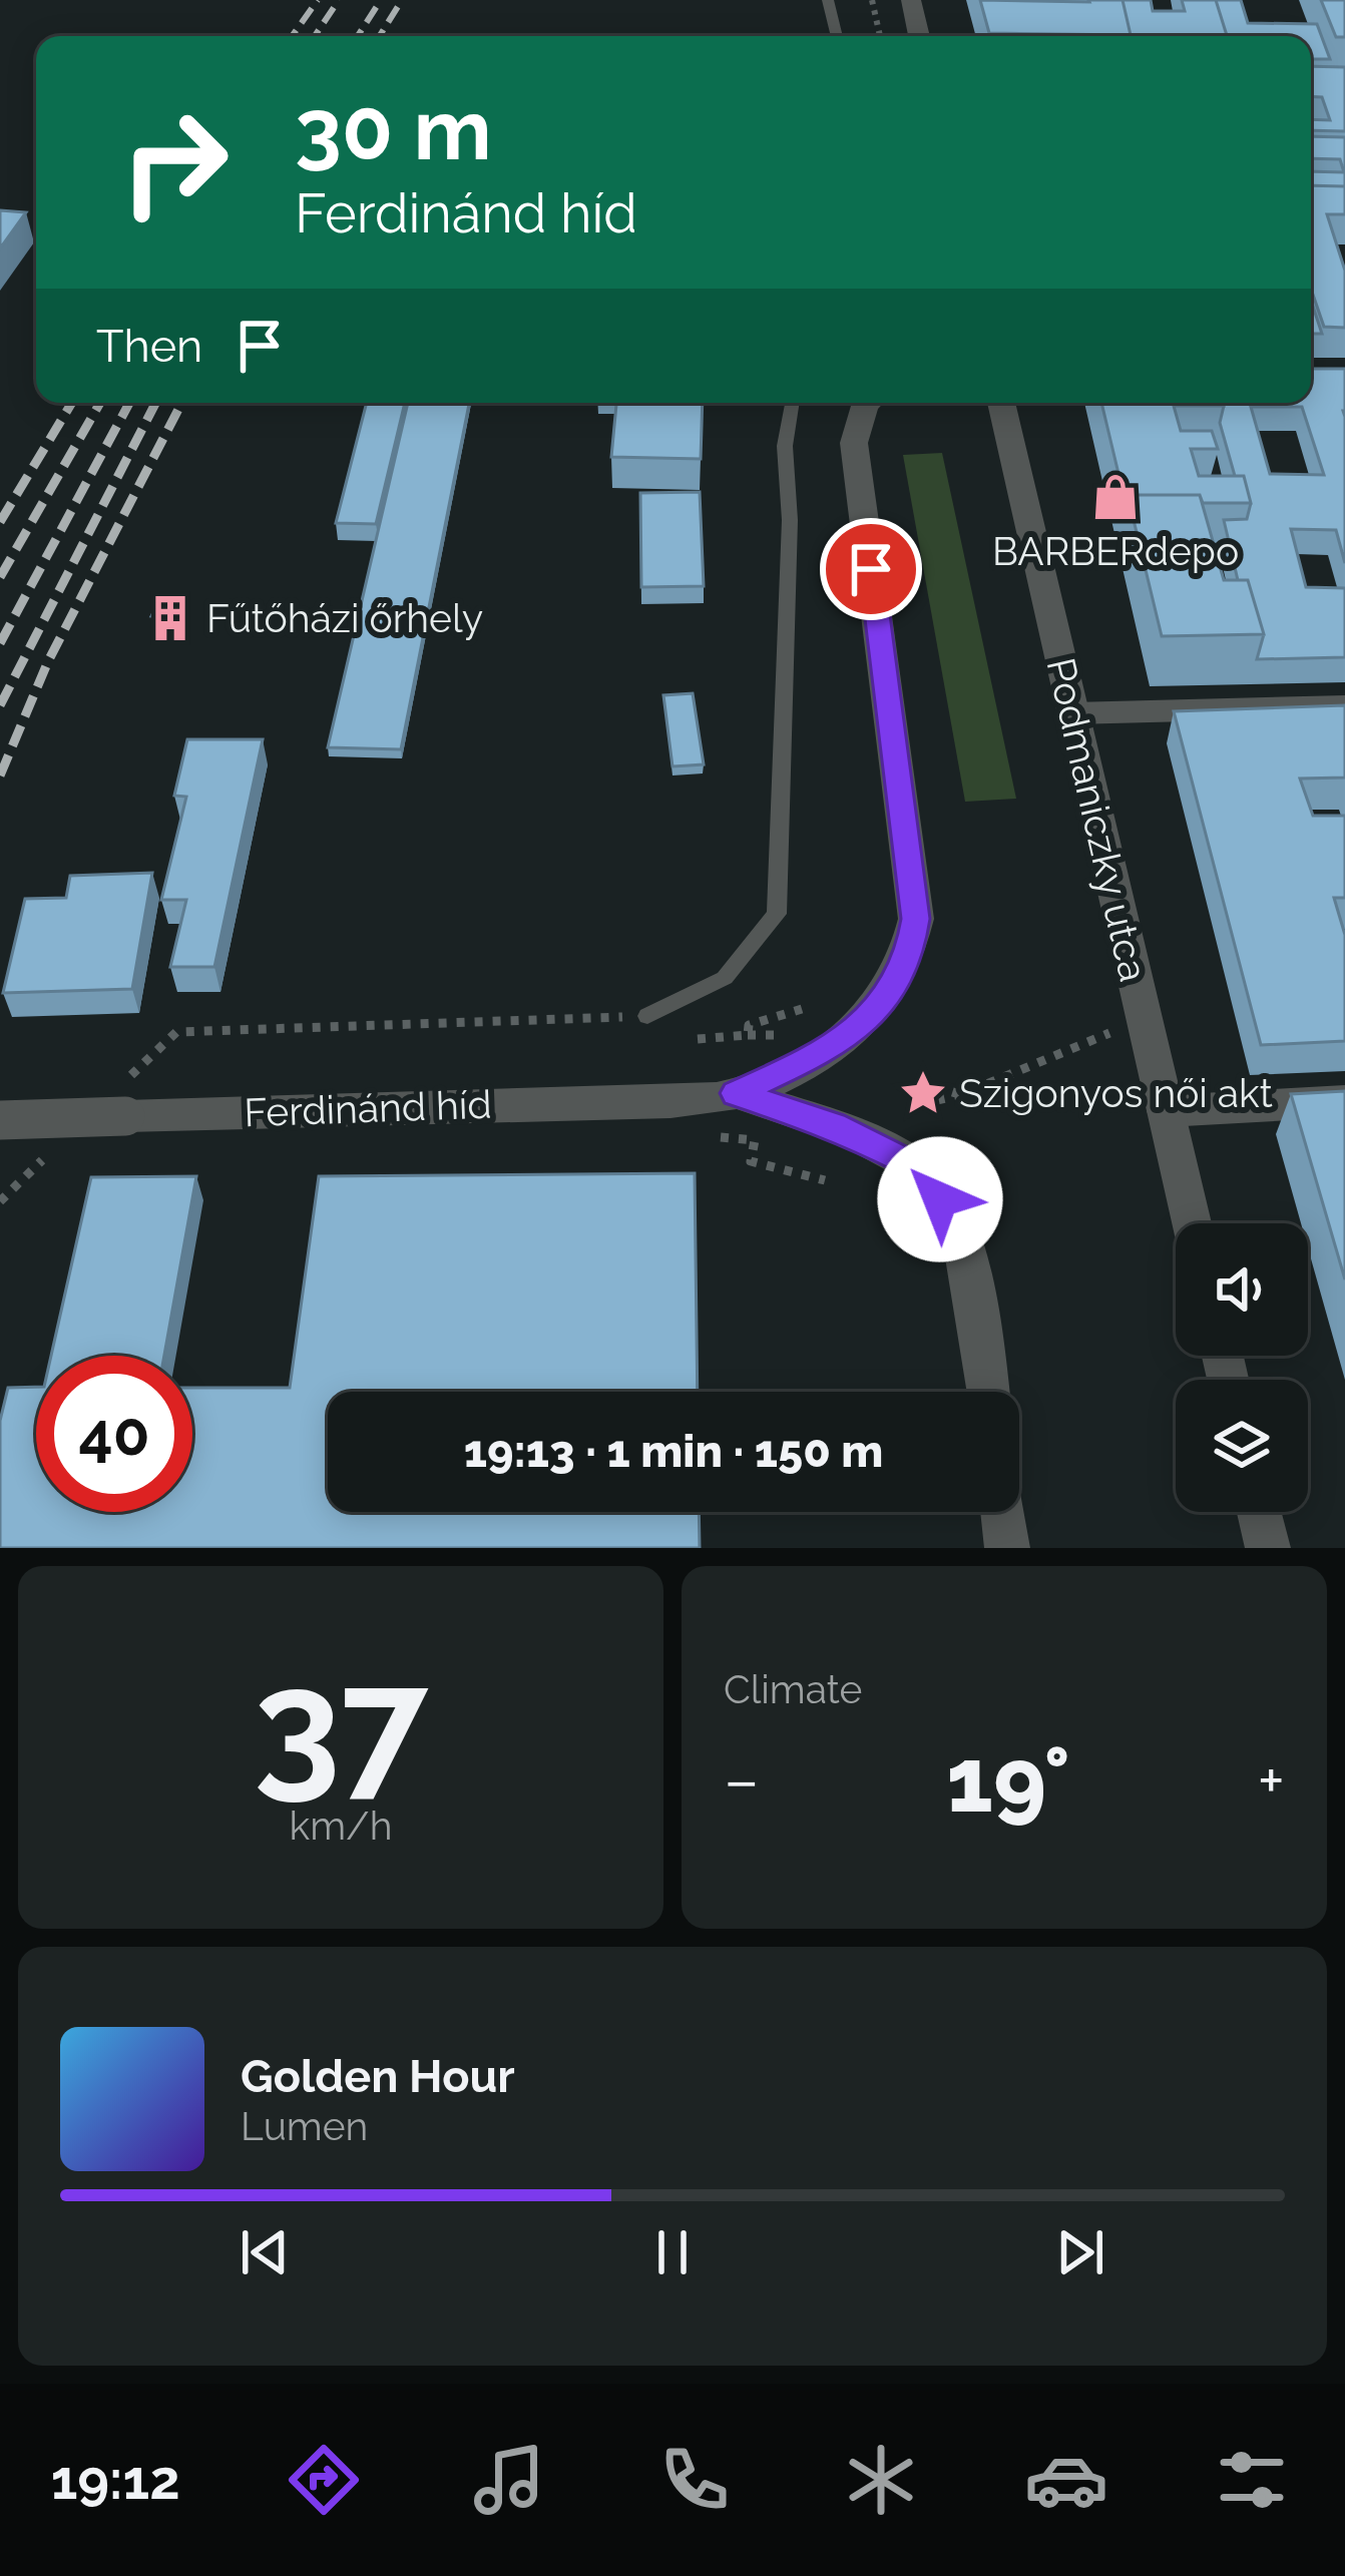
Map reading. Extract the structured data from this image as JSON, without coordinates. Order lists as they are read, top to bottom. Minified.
{"streets":{"street":["Podmaniczky utca","Ferdinánd híd"]},"places":{"shop":["BARBERdepo"],"building":["Fűtőházi őrhely"],"place":["Szigonyos női akt"]},"page":{"turn":["30 m","Ferdinánd híd"],"then":"Then","limit":"40","trip":"19:13 · 1 min · 150 m","tile":[["37","km/h"],"Climate"],"heat":["−","19°","+"],"song":["Golden Hour","Lumen"],"tabs":"19:12"}}
